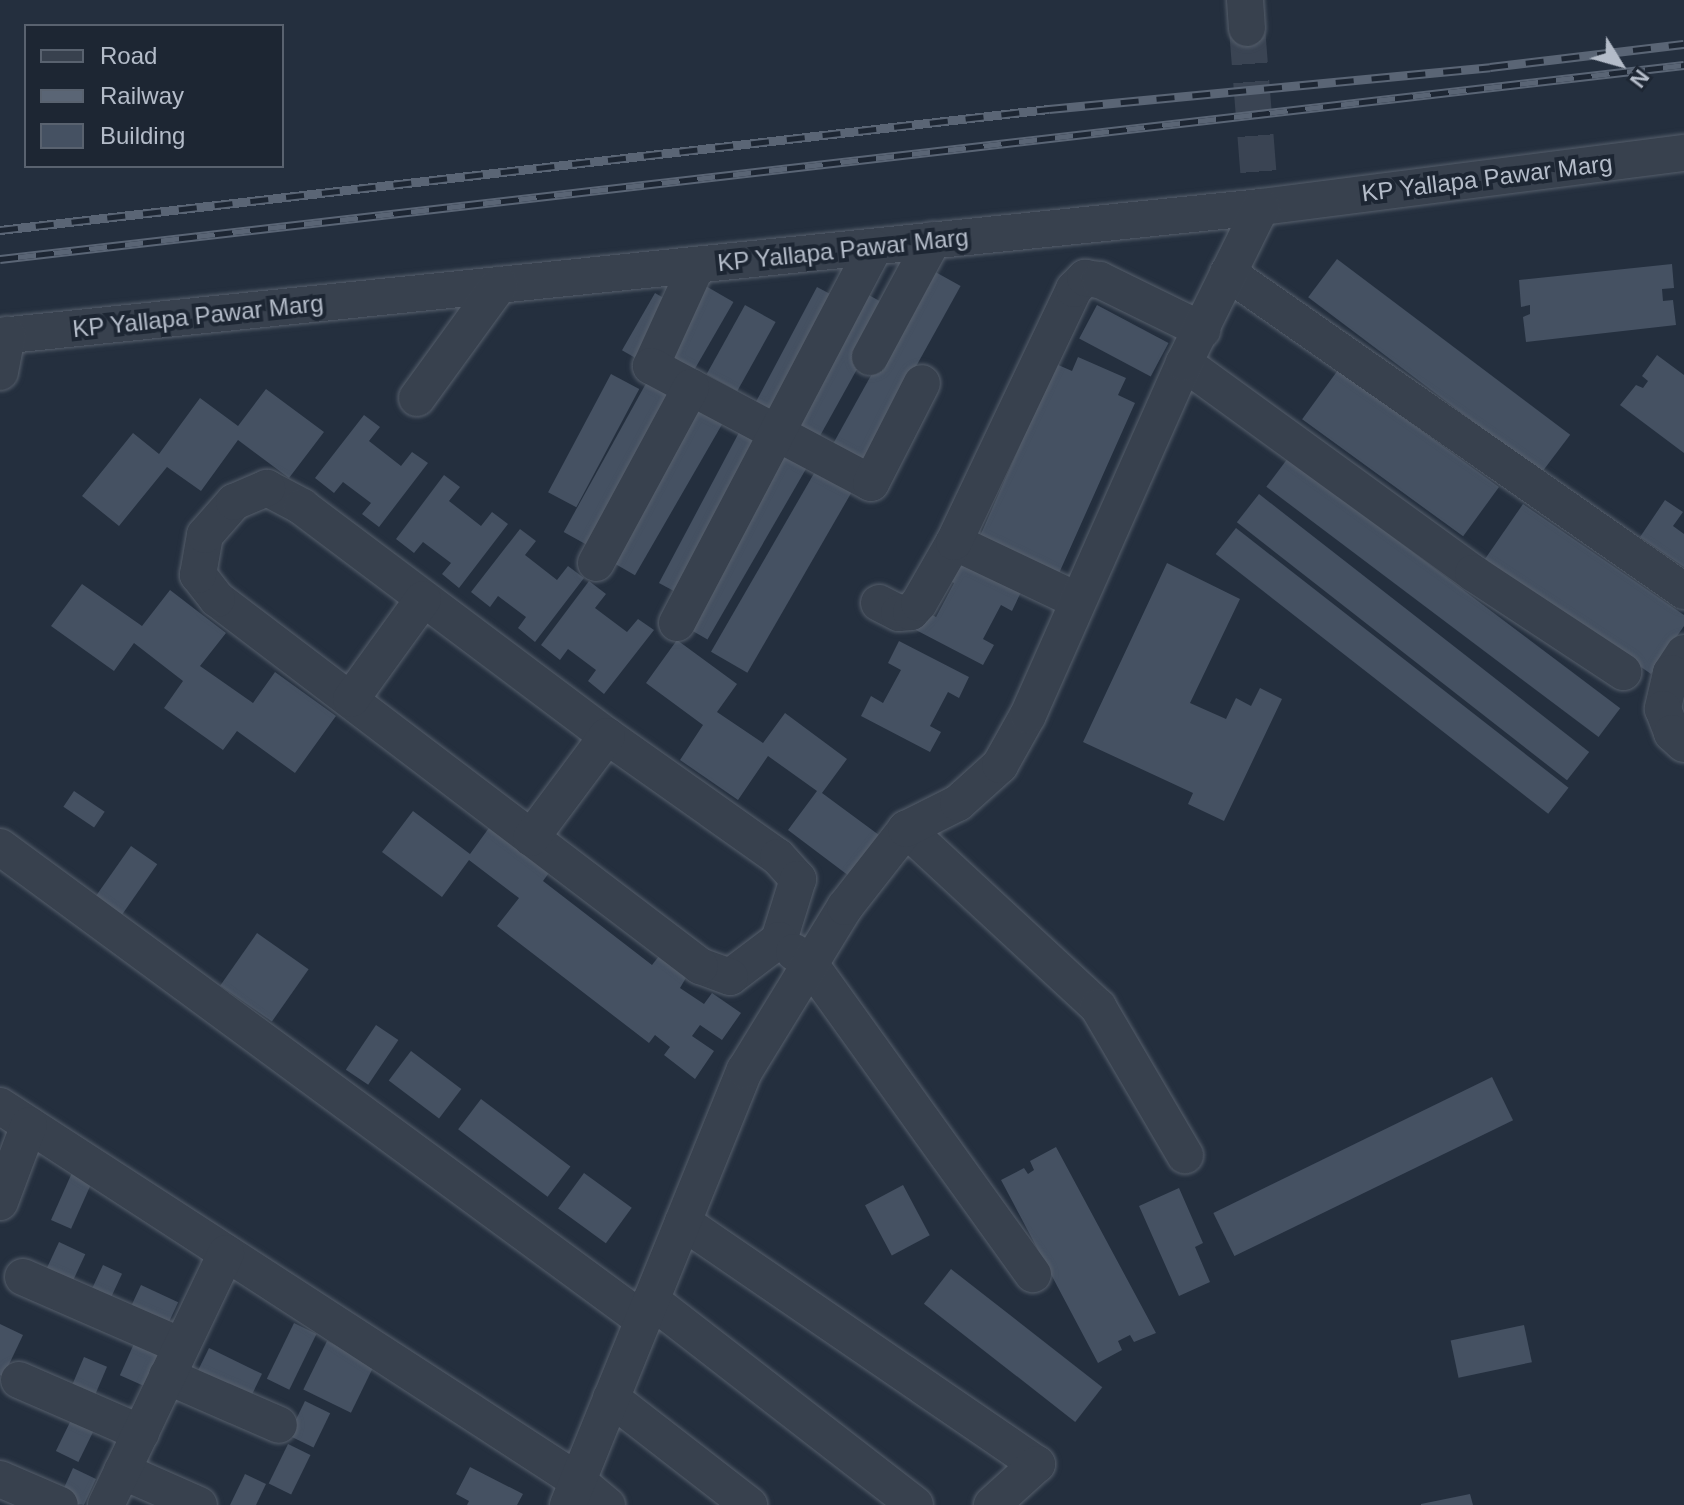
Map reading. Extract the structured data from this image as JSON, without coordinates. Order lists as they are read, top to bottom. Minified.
{"streets":{"street":["KP Yallapa Pawar Marg"]},"legend":["Road","Railway","Building"],"north":"bottom right"}
